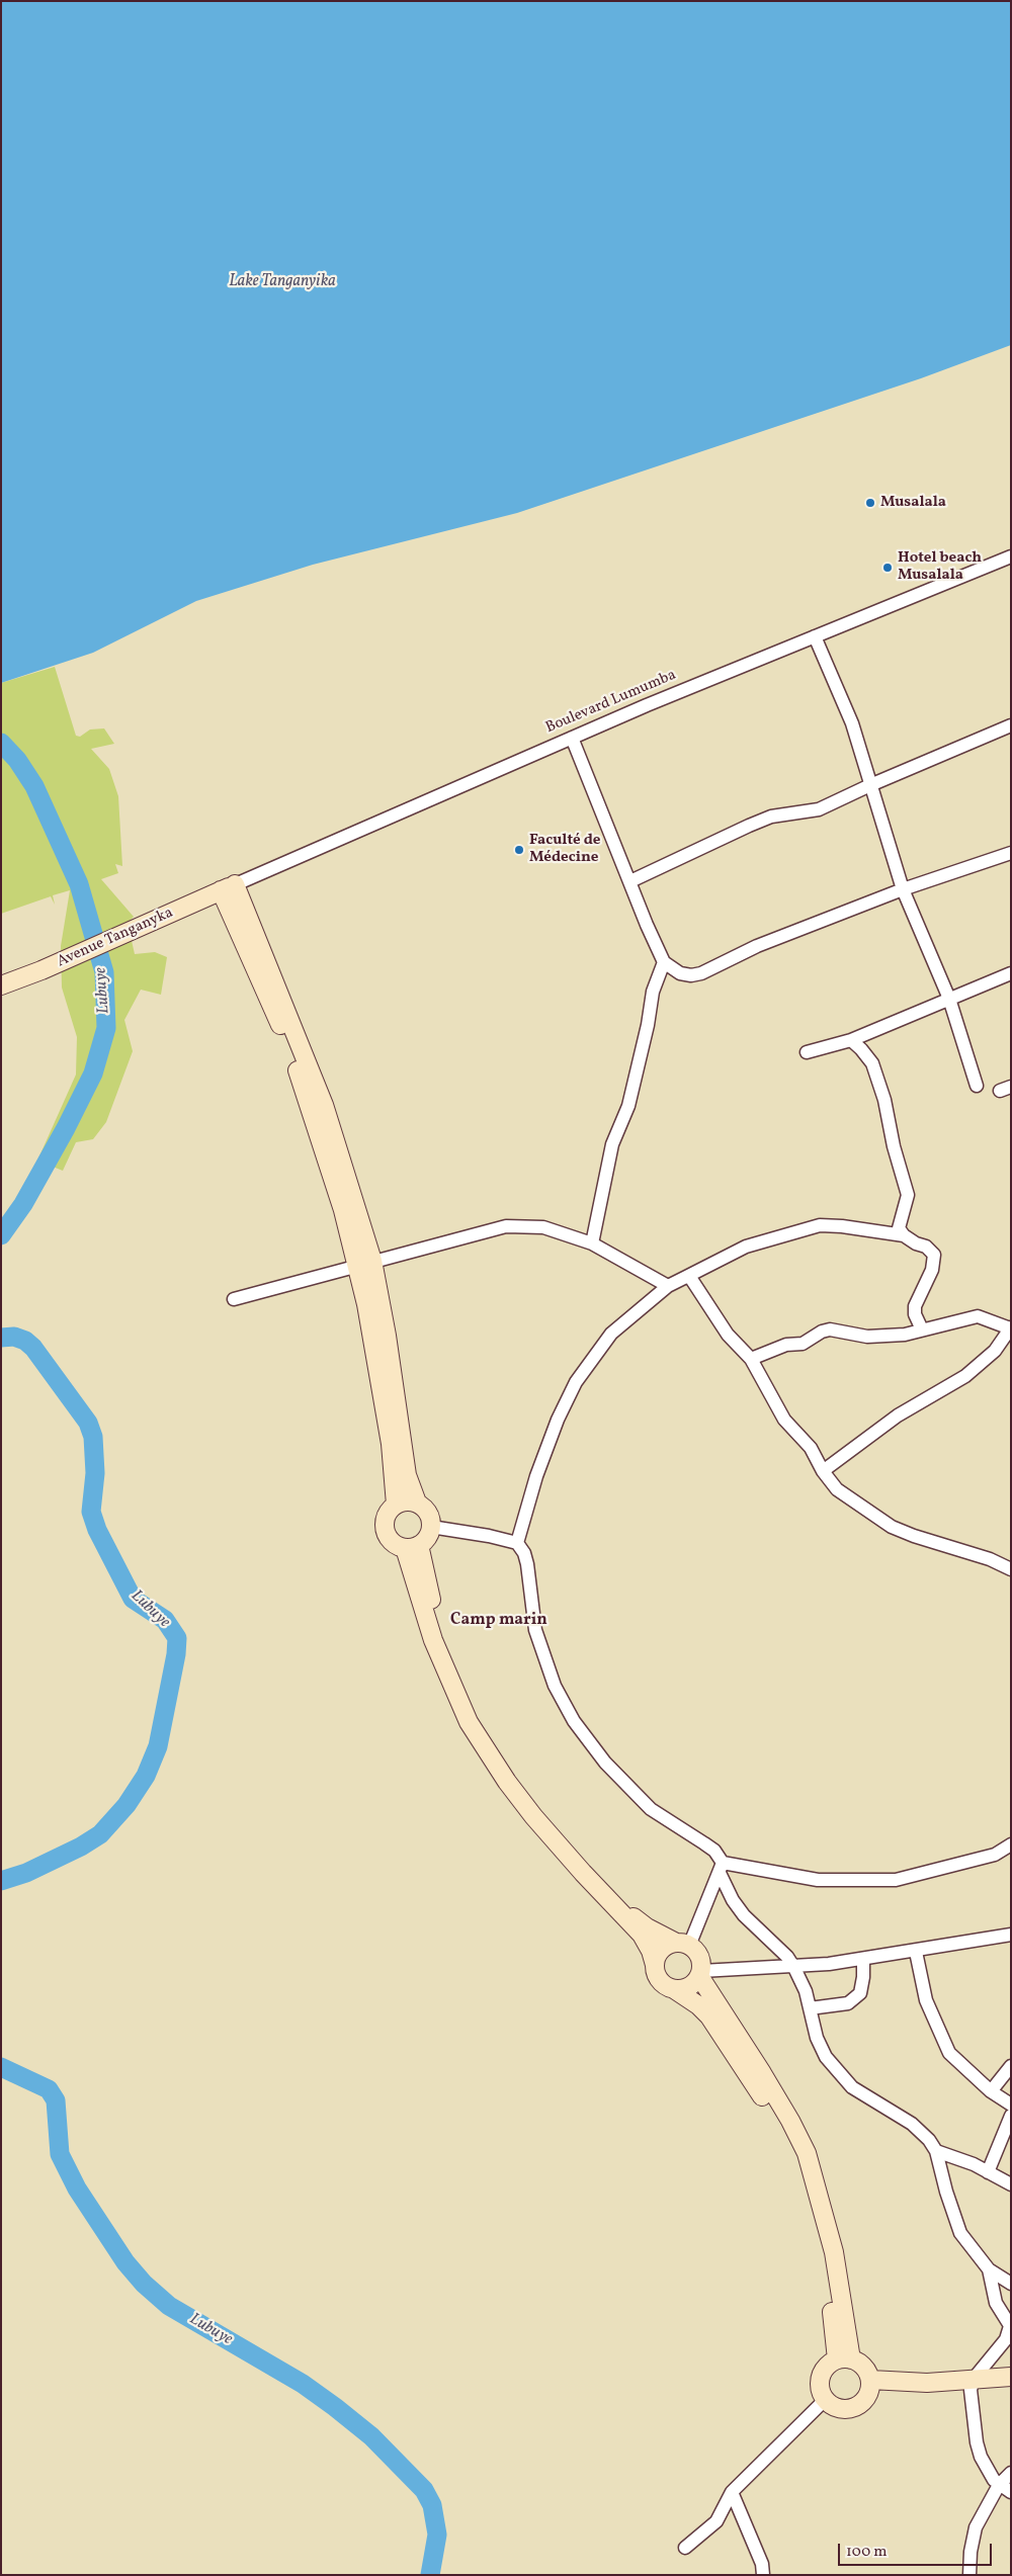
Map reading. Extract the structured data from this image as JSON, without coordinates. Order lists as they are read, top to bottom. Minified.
{"streets":{"street":["Boulevard Lumumba","Avenue Tanganyka"]},"crossings":[["Boulevard Lumumba","Avenue Tanganyka"]],"districts":["Camp marin"],"water":["Lake Tanganyika","Lubuye"],"places":["Musalala","Hotel beach Musalala","Faculté de Médecine"],"scale_bar":"100 m"}
